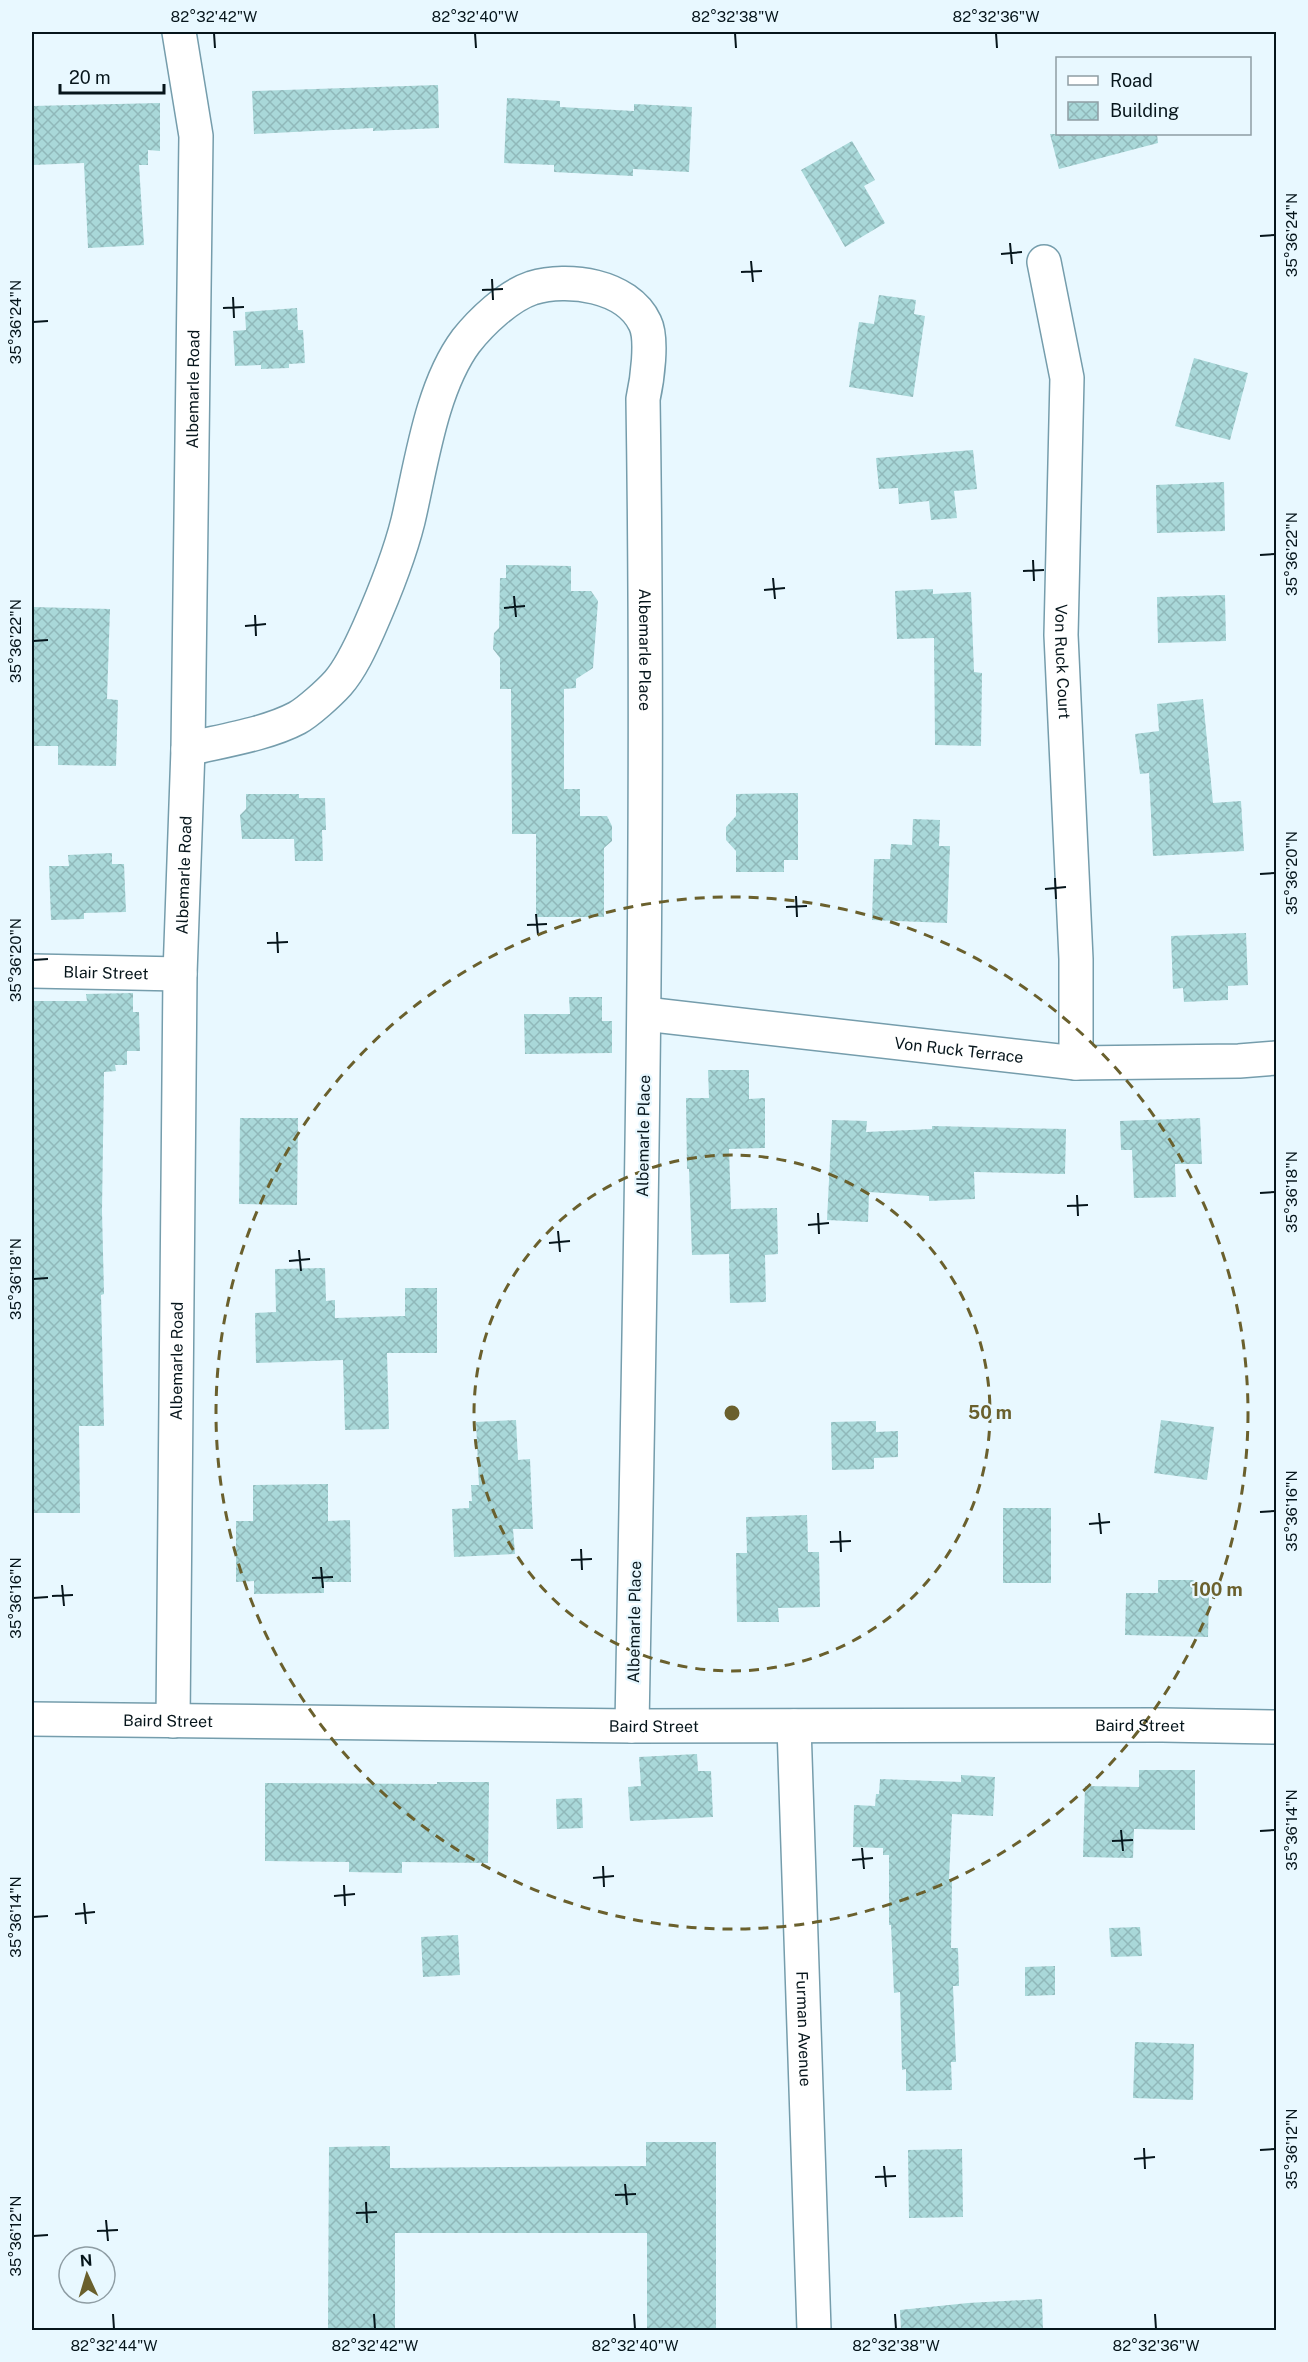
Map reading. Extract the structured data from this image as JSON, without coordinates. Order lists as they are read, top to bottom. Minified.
{"streets":{"street":["Albemarle Road","Albemarle Place","Von Ruck Court","Blair Street","Von Ruck Terrace","Baird Street","Furman Avenue"]},"crossings":[["Albemarle Road","Albemarle Place"],["Albemarle Road","Blair Street"],["Albemarle Road","Baird Street"],["Albemarle Place","Von Ruck Terrace"],["Albemarle Place","Baird Street"],["Von Ruck Court","Von Ruck Terrace"],["Baird Street","Furman Avenue"]],"legend":["Road","Building"],"scale_bar":"20 m","north":"top","coordinates":["82°32'42\"W","82°32'40\"W","82°32'38\"W","82°32'36\"W","35°36'24\"N","35°36'22\"N","35°36'20\"N","35°36'18\"N","35°36'16\"N","35°36'14\"N","35°36'12\"N","82°32'44\"W"],"rings":["50 m","100 m"]}
